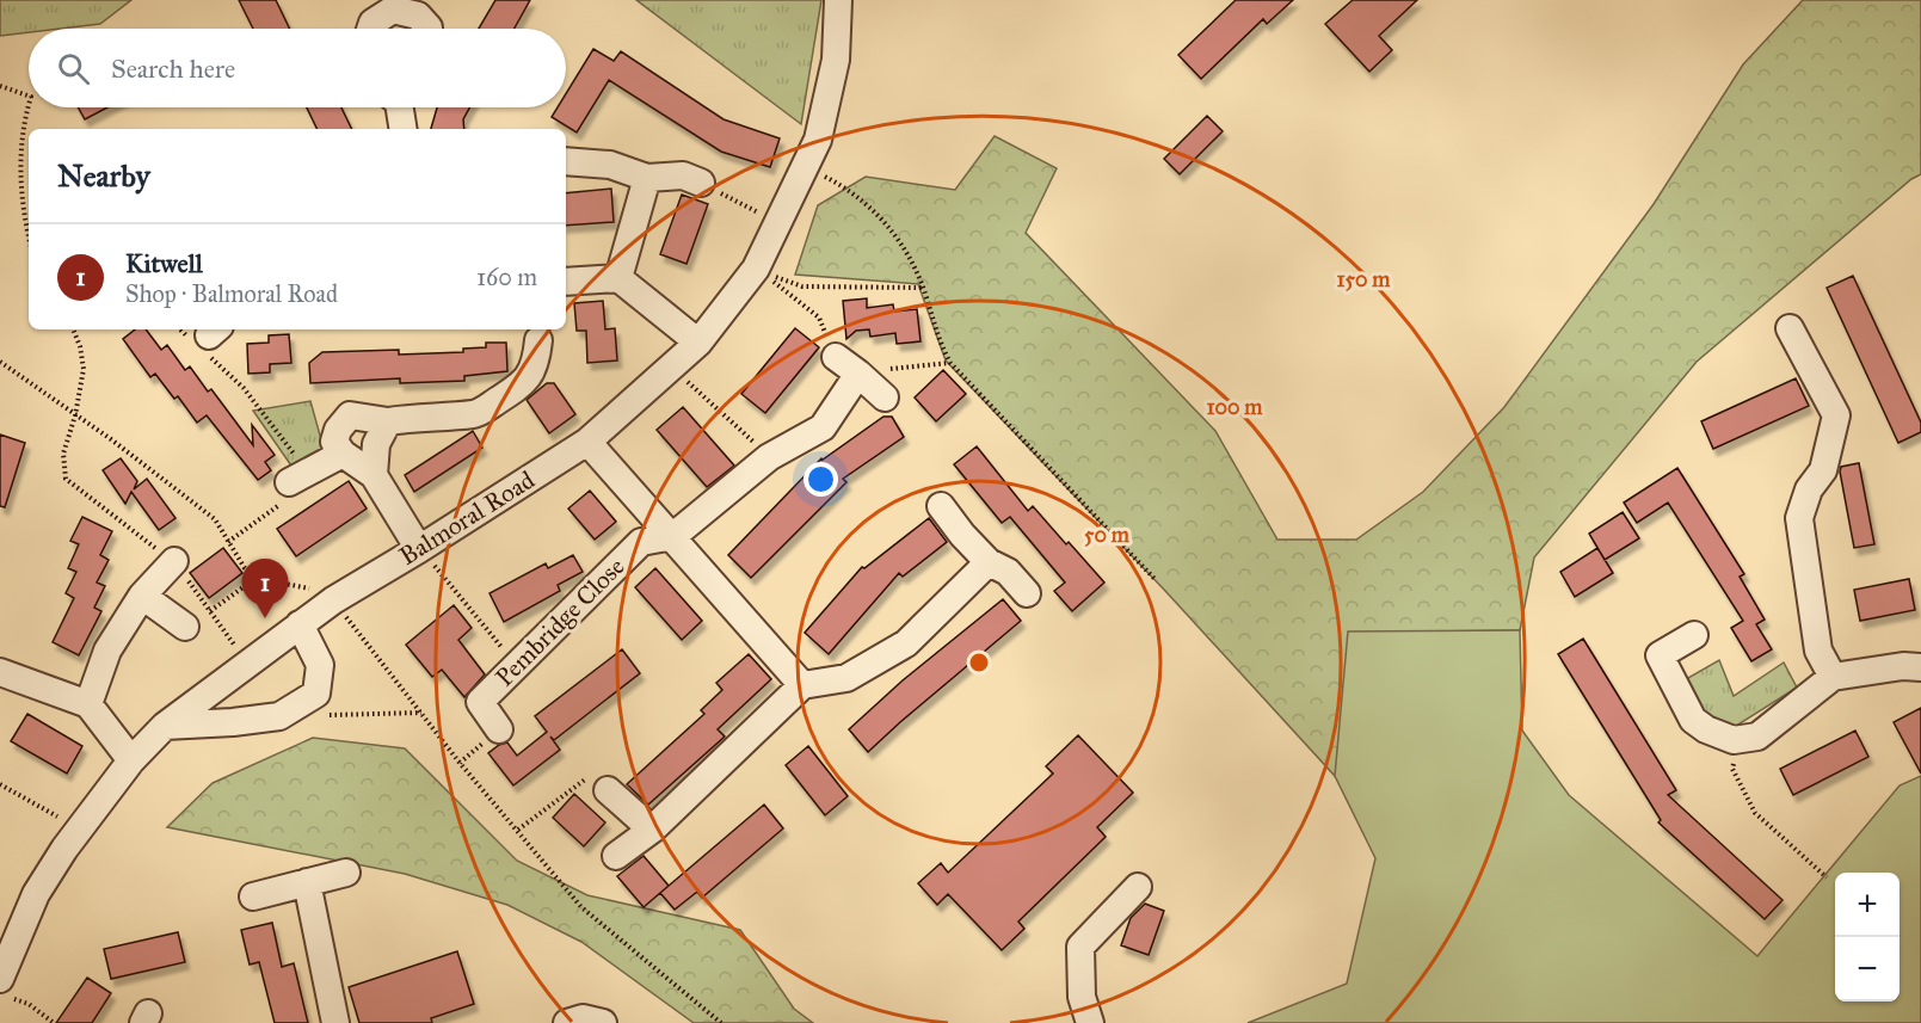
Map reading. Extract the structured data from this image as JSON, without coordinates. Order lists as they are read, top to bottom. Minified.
{"streets":{"street":["Balmoral Road","Pembridge Close"]},"page":{"search":"Search here","heading":"Nearby","list":[{"mark":"1","name":"Kitwell","note":"Shop · Balmoral Road","value":"160 m"}],"pins":"1","map_buttons":["+","−"]},"rings":["150 m","100 m","50 m"]}
